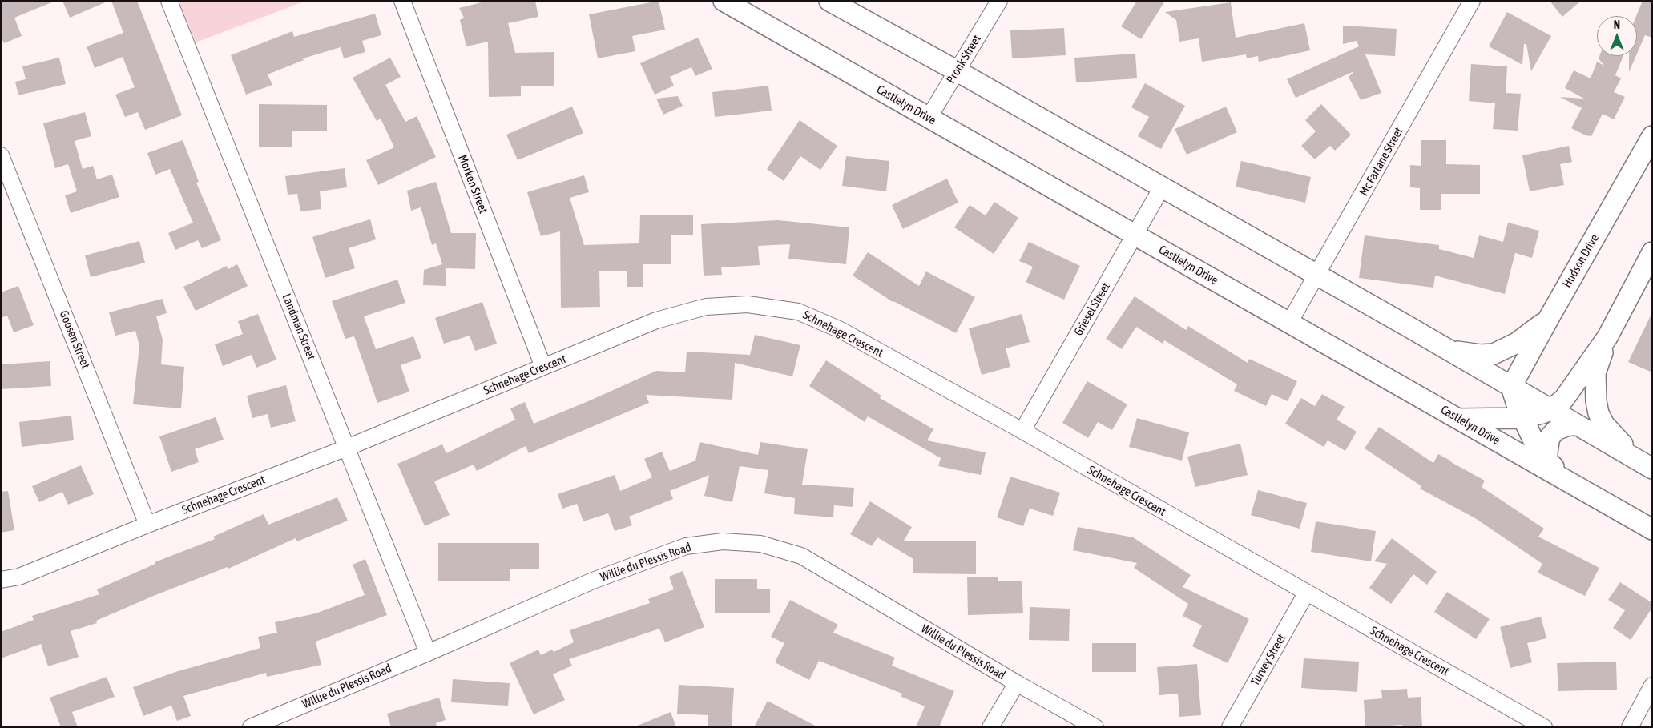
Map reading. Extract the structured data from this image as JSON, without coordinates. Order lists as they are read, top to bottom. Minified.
{"streets":{"street":["Pronk Street","Castlelyn Drive","Mc Farlane Street","Morken Street","Hudson Drive","Griesel Street","Landman Street","Schnehage Crescent","Goosen Street","Willie du Plessis Road","Turvey Street"]},"crossings":[["Pronk Street","Castlelyn Drive"],["Castlelyn Drive","Mc Farlane Street"],["Castlelyn Drive","Griesel Street"],["Morken Street","Schnehage Crescent"],["Griesel Street","Schnehage Crescent"],["Landman Street","Schnehage Crescent"],["Landman Street","Willie du Plessis Road"],["Schnehage Crescent","Goosen Street"],["Schnehage Crescent","Turvey Street"]],"north":"top"}
